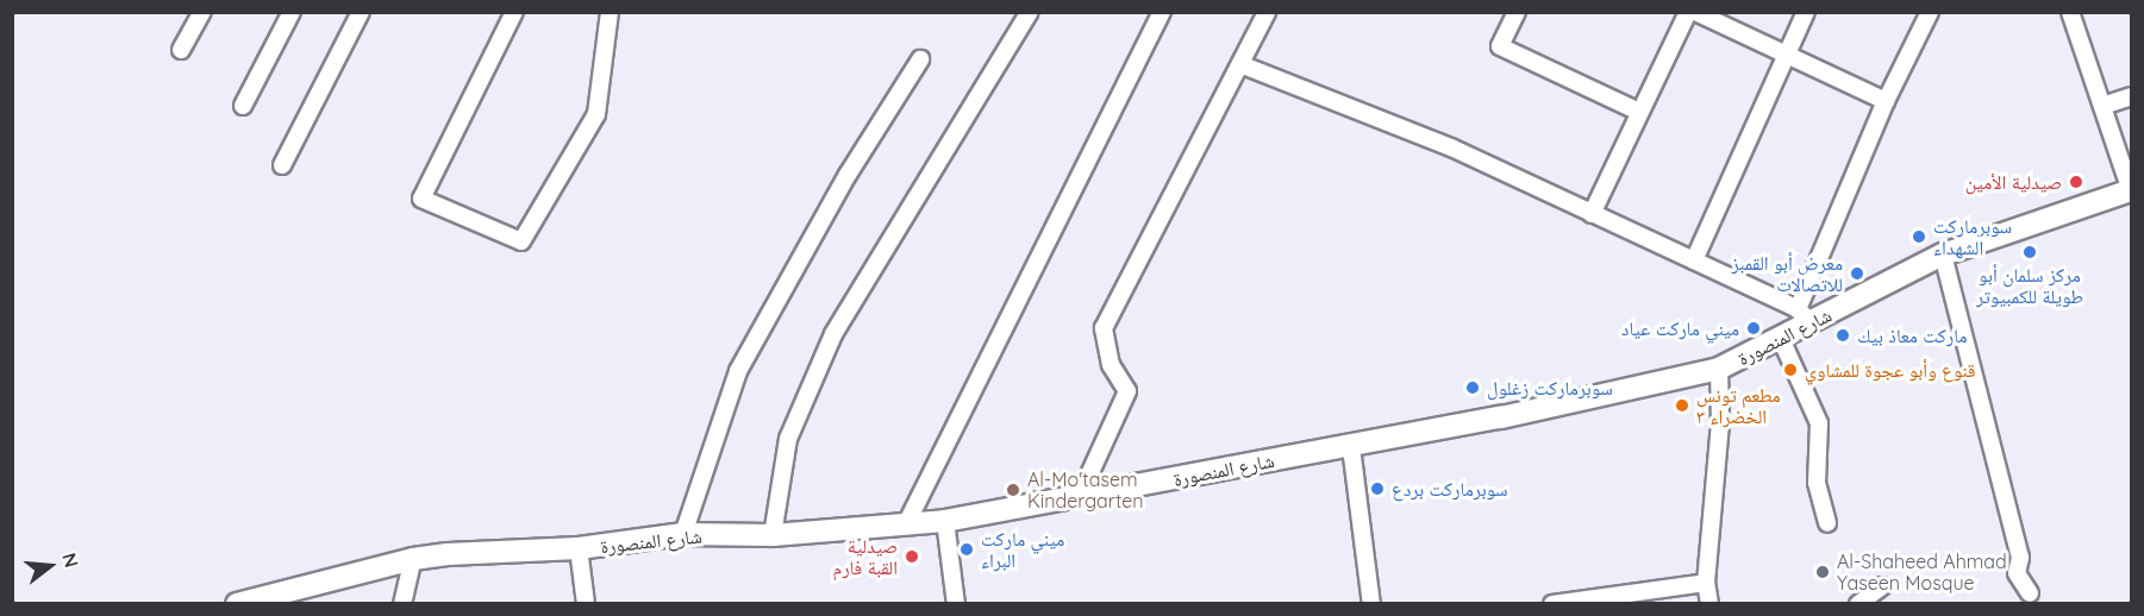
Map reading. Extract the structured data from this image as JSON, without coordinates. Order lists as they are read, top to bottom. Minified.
{"streets":{"main road":["شارع المنصورة"]},"places":["صيدلية الأمين","سوبرماركت الشهداء","مركز سلمان أبو طويلة للكمبيوتر","معرض أبو القمبز للاتصالات","ميني ماركت عياد","ماركت معاذ بيك","قنوع وأبو عجوة للمشاوي","سوبرماركت زغلول","مطعم تونس الخضراء ٣","سوبرماركت بردع","Al-Mo'tasem Kindergarten","ميني ماركت البراء","صيدلية القبة فارم","Al-Shaheed Ahmad Yaseen Mosque"],"north":"right"}
